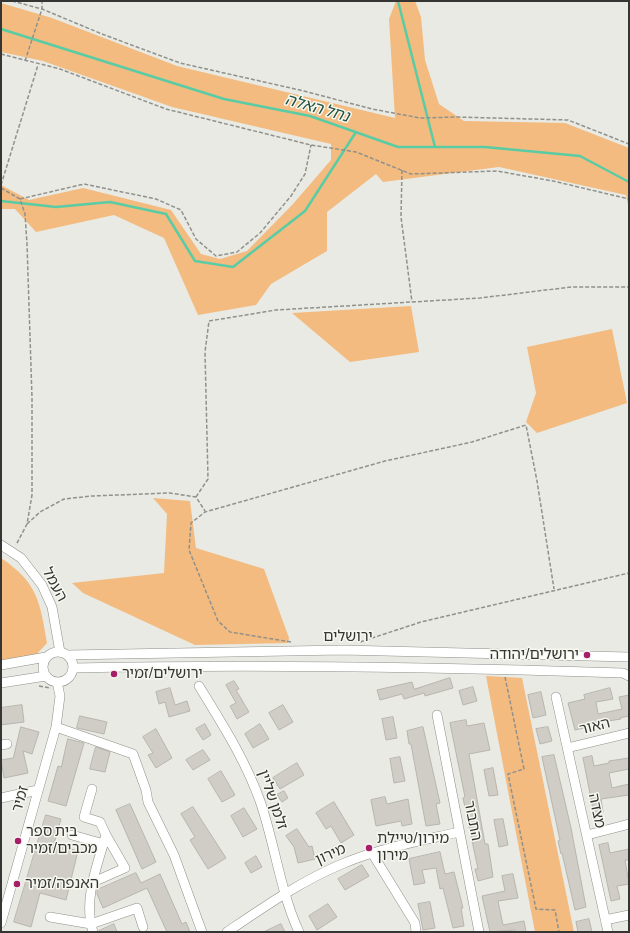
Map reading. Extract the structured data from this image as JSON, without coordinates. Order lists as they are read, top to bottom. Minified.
{"streets":{"street":["העמל","ירושלים","האור","זמיר","זלמן שליין","מצדה","התבור","מירון"]},"crossings":[["העמל","ירושלים"],["העמל","זמיר"],["ירושלים","זמיר"],["האור","מצדה"],["זלמן שליין","מירון"],["התבור","מירון"]],"water":["נחל האלה"],"places":["ירושלים/יהודה","ירושלים/זמיר","בית ספר מכבים/זמיר","מירון/טיילת מירון","האנפה/זמיר"]}
